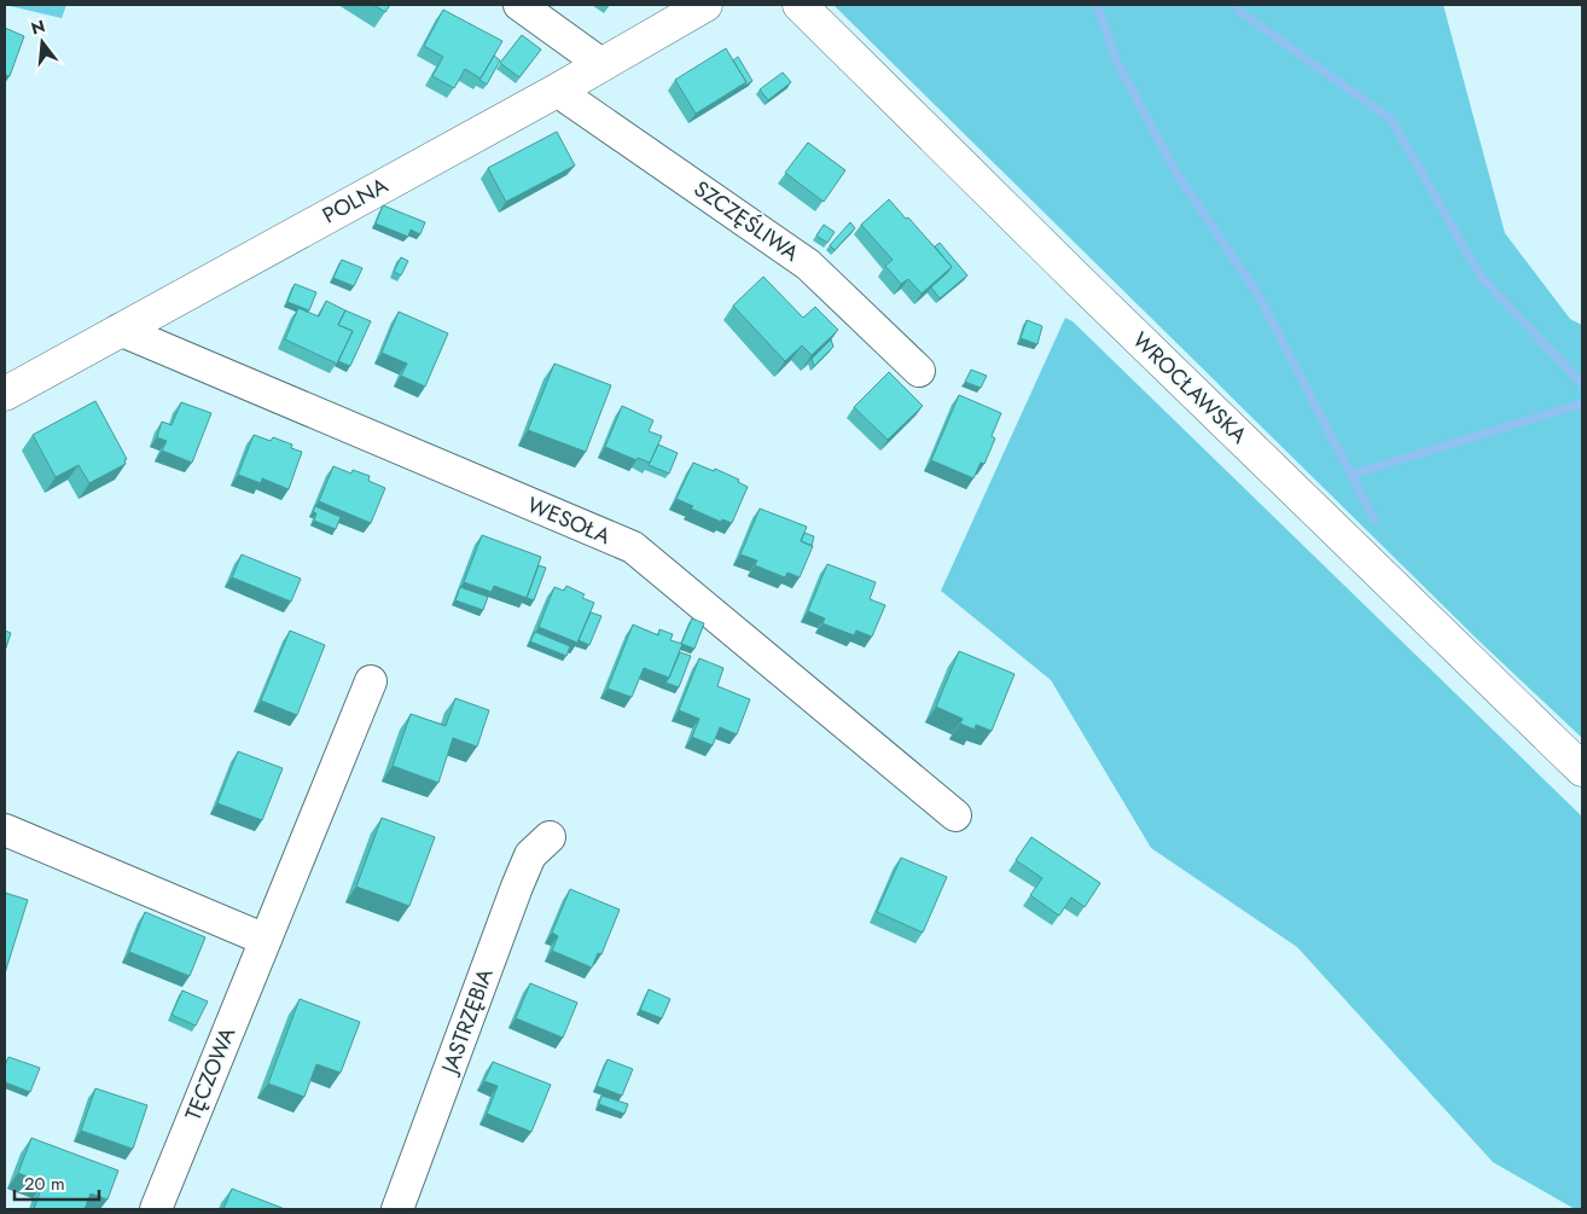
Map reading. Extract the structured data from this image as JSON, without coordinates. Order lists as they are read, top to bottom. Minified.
{"streets":{"main road":["POLNA","WROCŁAWSKA"],"street":["SZCZĘŚLIWA","WESOŁA","JASTRZĘBIA","TĘCZOWA"]},"crossings":[["POLNA","SZCZĘŚLIWA"],["POLNA","WESOŁA"]],"scale_bar":"20 m","north":"top"}
